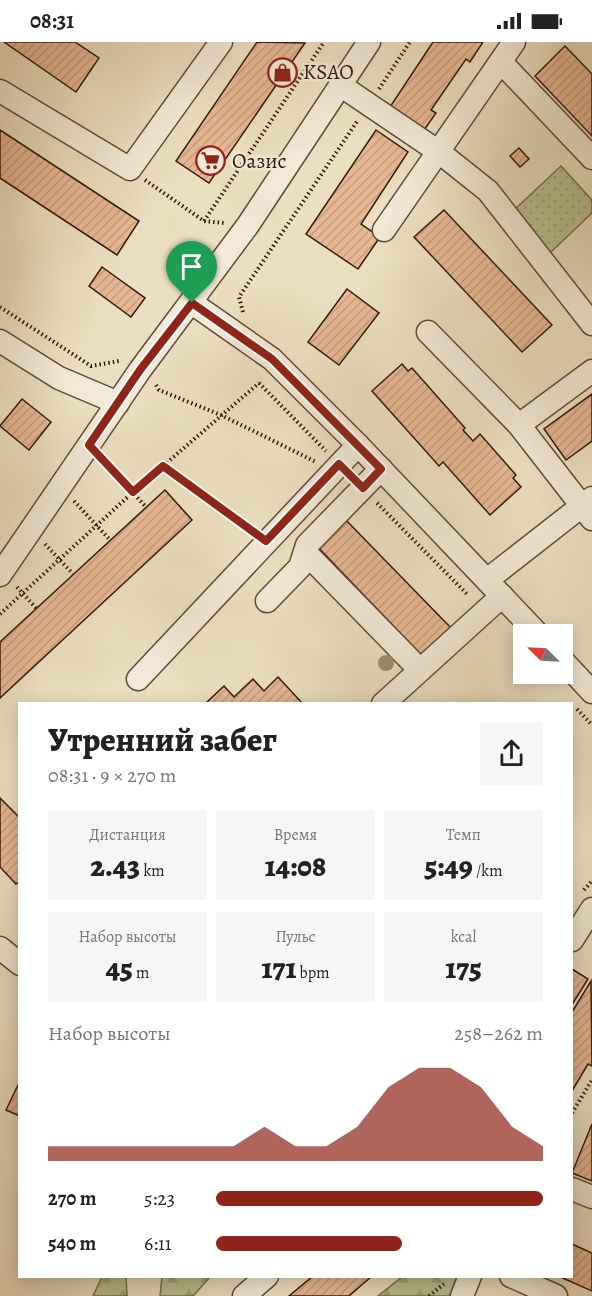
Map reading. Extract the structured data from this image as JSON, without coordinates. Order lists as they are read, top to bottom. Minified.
{"places":{"shop":["KSAO"],"supermarket":["Оазис"]},"north":"top left","page":{"status":"08:31","heading":["Утренний забег","08:31 · 9 × 270 m"],"stats":[["Дистанция","2.43 km"],["Время","14:08"],["Темп","5:49 /km"],["Набор высоты","45 m"],["Пульс","171 bpm"],["kcal","175"]],"chart":["Набор высоты","258–262 m"],"list":[{"name":"270 m","note":"5:23"},{"name":"540 m","note":"6:11"}]}}
